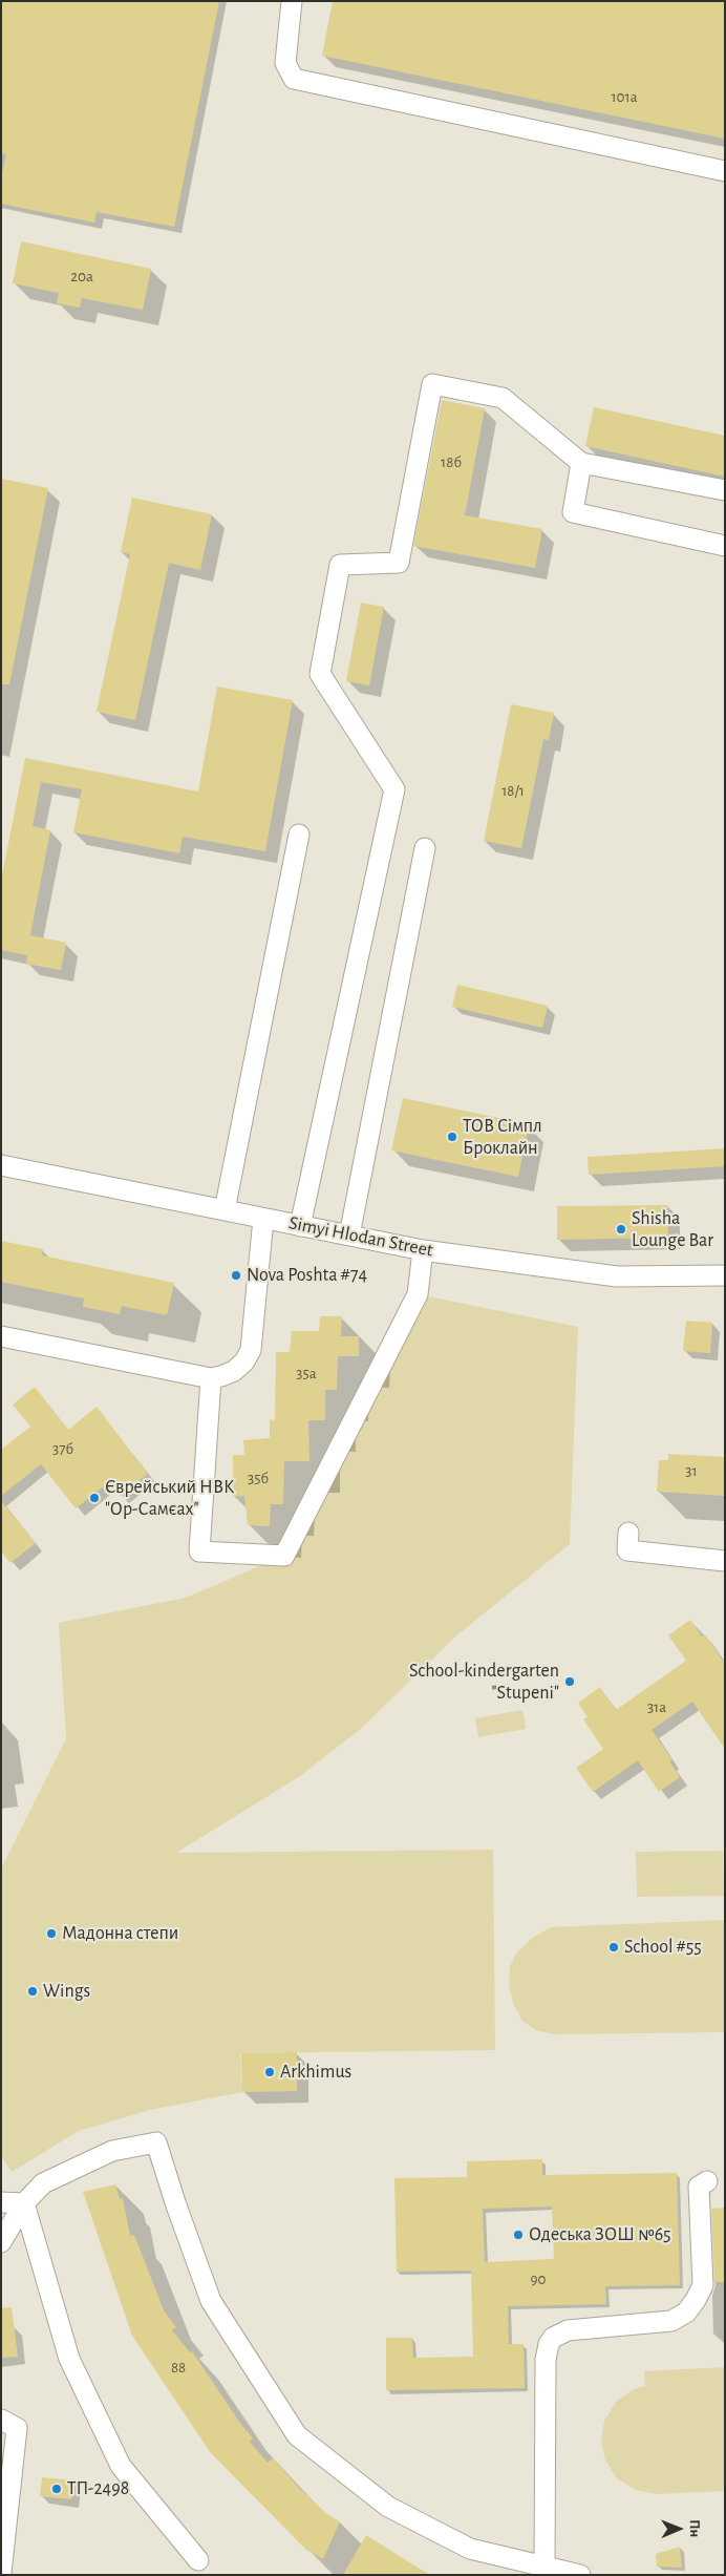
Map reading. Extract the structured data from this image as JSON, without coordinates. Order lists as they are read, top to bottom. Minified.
{"streets":{"street":["Simyi Hlodan Street"]},"places":["ТОВ Сімпл Броклайн","Shisha Lounge Bar","Nova Poshta #74","Єврейський НВК \"Ор-Самєах\"","School-kindergarten \"Stupeni\"","Мадонна степи","School #55","Wings","Arkhimus","Одеська ЗОШ №65","ТП-2498"],"house_numbers":["101а","20а","18б","18/1","35а","37б","31","35б","31а","90","88"],"north":"right"}
